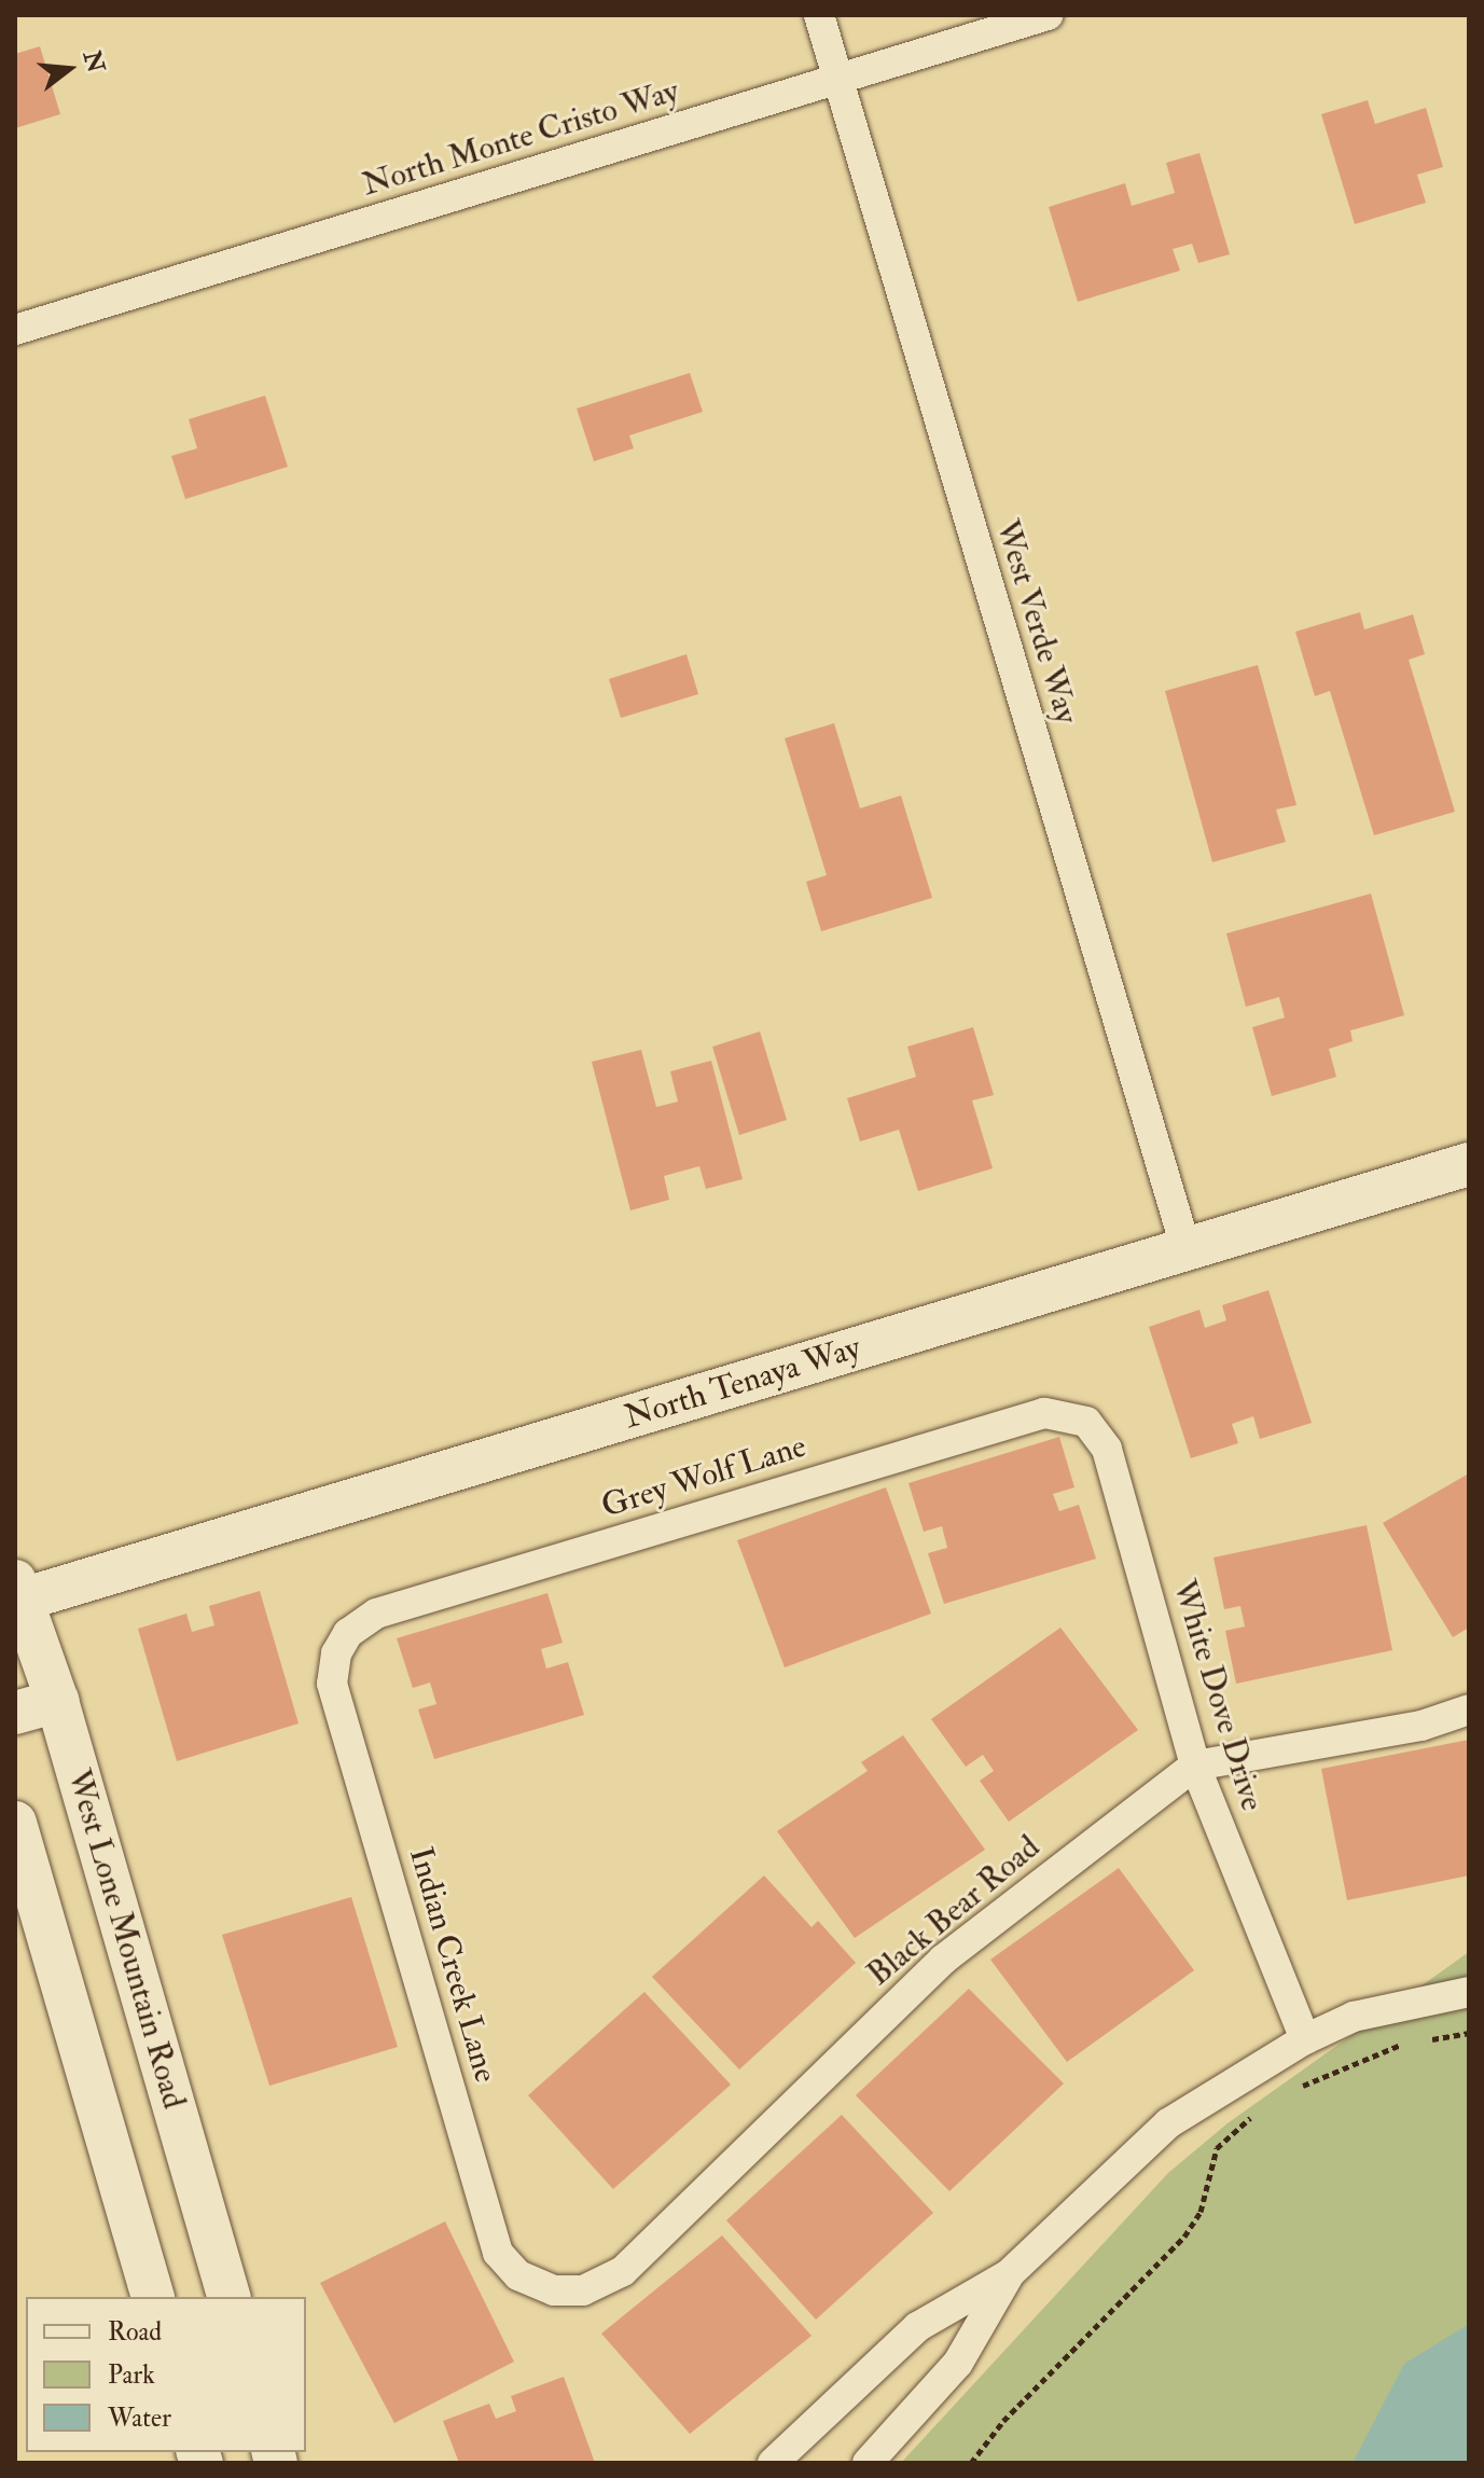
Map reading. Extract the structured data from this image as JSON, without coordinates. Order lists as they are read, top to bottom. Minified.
{"streets":{"street":["North Monte Cristo Way","West Verde Way","North Tenaya Way","Grey Wolf Lane","White Dove Drive","Black Bear Road","West Lone Mountain Road","Indian Creek Lane"]},"crossings":[["North Monte Cristo Way","West Verde Way"],["West Verde Way","North Tenaya Way"],["North Tenaya Way","West Lone Mountain Road"],["Grey Wolf Lane","White Dove Drive"],["Grey Wolf Lane","Indian Creek Lane"],["White Dove Drive","Black Bear Road"],["Black Bear Road","Indian Creek Lane"]],"legend":["Road","Park","Water"],"north":"right"}
